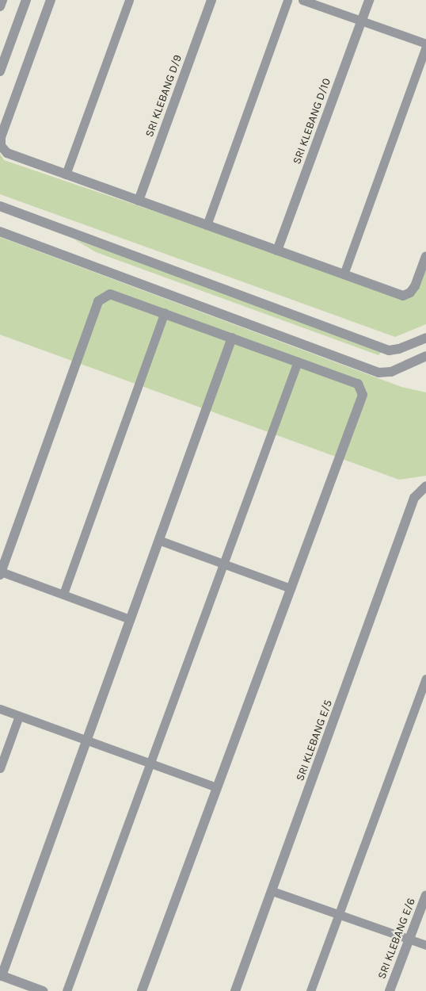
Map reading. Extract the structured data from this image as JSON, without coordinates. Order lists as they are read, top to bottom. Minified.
{"streets":{"street":["SRI KLEBANG D/9","SRI KLEBANG D/10","SRI KLEBANG E/5","SRI KLEBANG E/6"]}}
